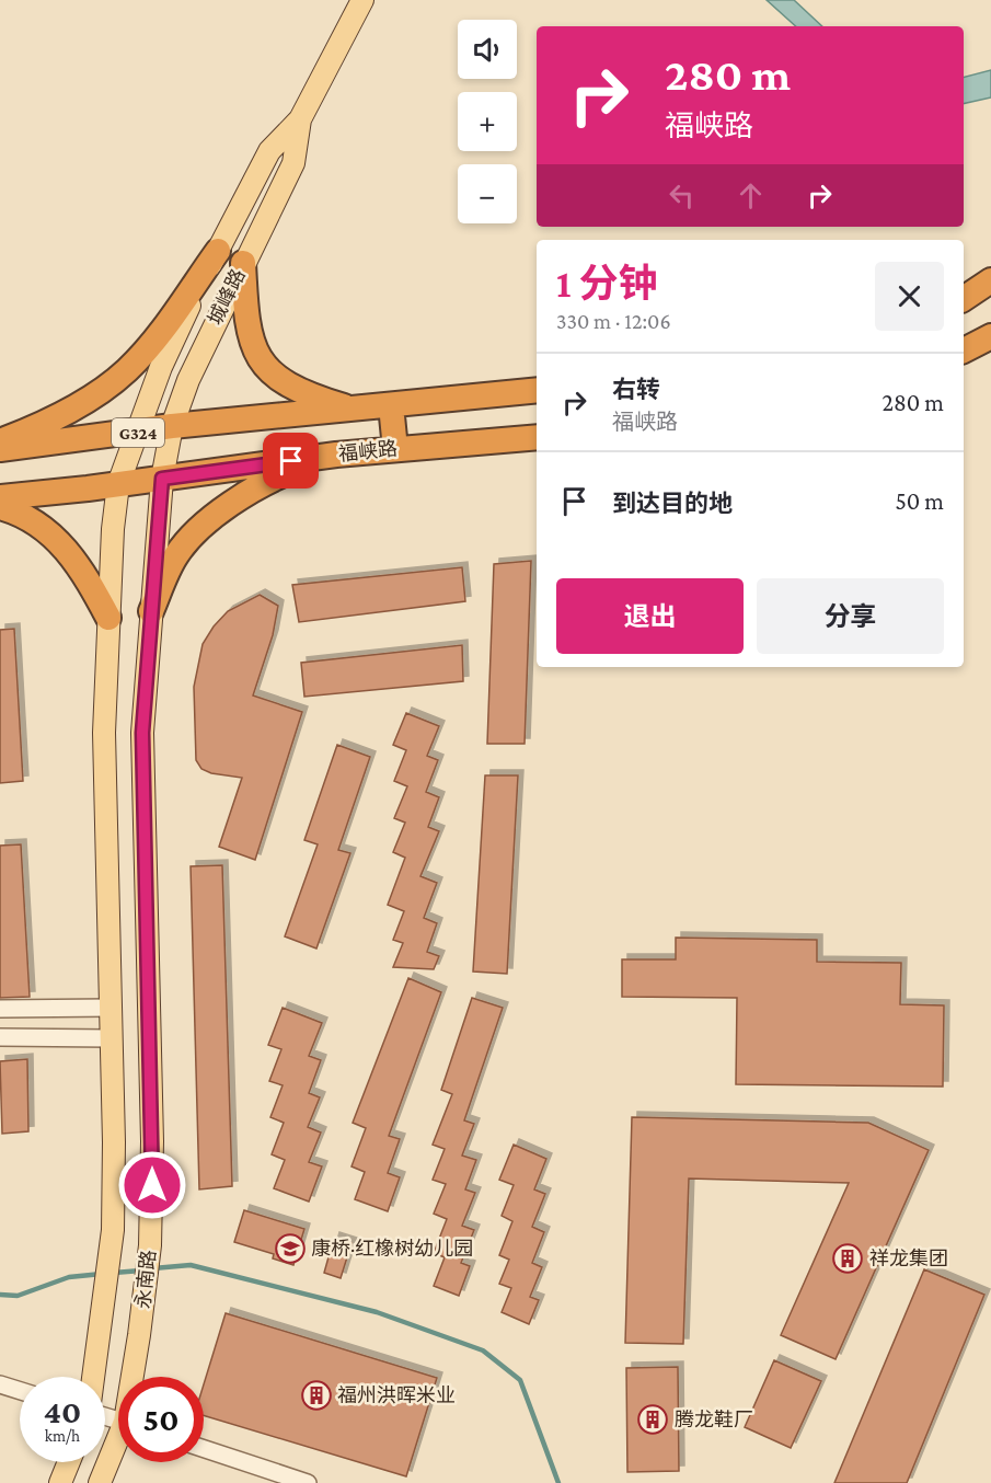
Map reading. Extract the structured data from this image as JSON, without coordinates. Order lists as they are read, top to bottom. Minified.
{"streets":{"highway":["G324","福峡路"],"main road":["城峰路","永南路"]},"crossings":[["城峰路","G324"],["城峰路","福峡路"],["城峰路","永南路"],["福峡路","永南路"]],"places":{"school or university":["康桥·红橡树幼儿园"],"building":["祥龙集团","福州洪晖米业","腾龙鞋厂"]},"page":{"map_buttons":["+","−"],"turn":["280 m","福峡路"],"heading":["1 分钟","330 m · 12:06"],"list":[{"name":"右转","note":"福峡路","value":"280 m"},{"name":"到达目的地","value":"50 m"}],"buttons":["退出","分享"],"speed":"40 km/h","limit":"50"}}
